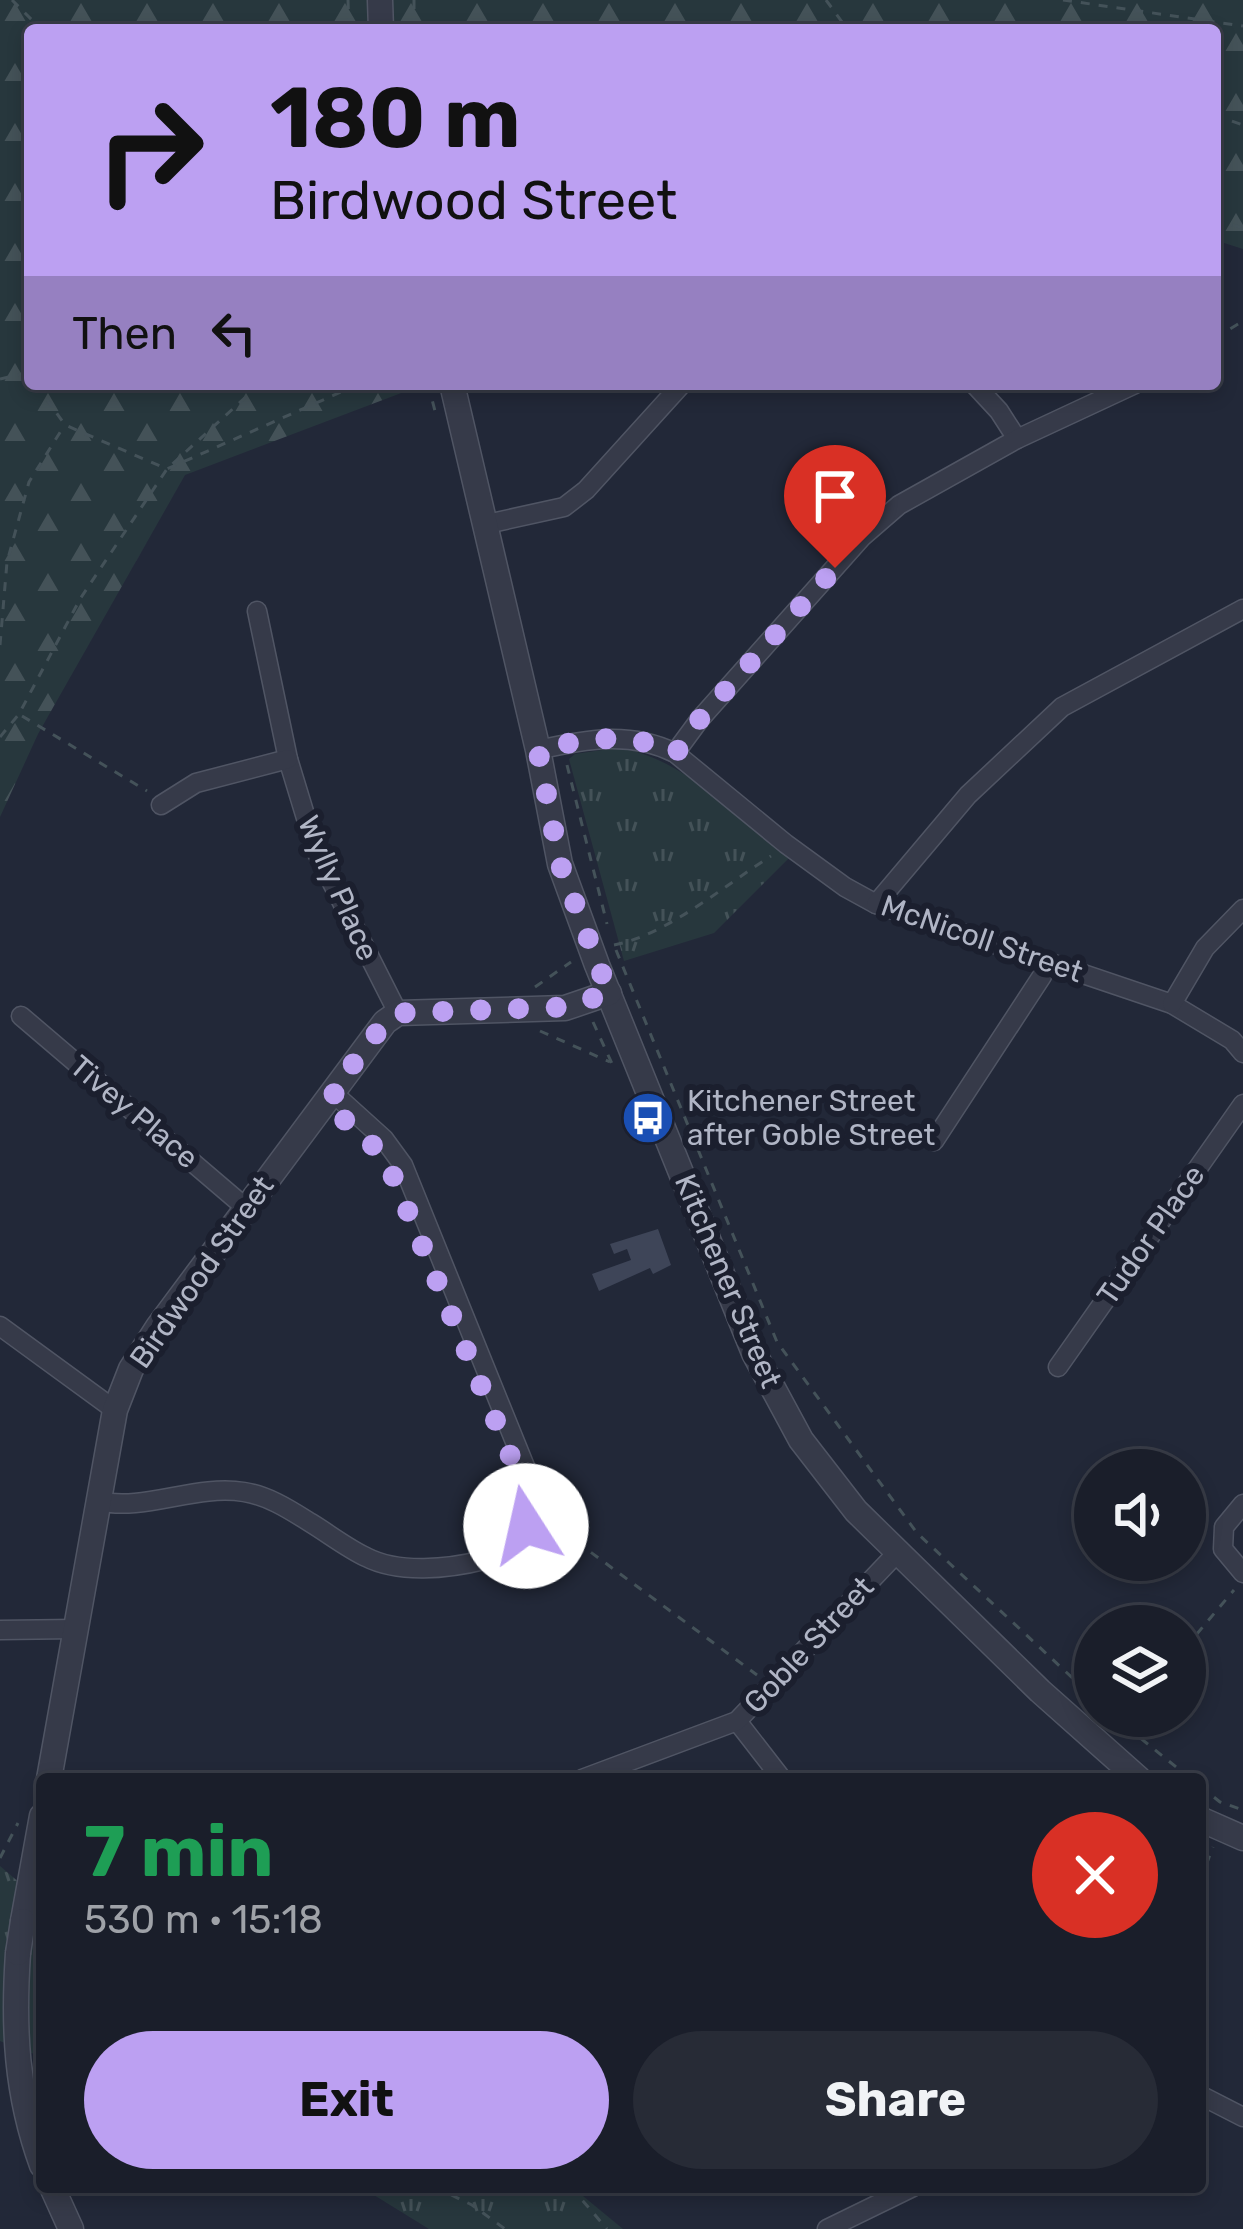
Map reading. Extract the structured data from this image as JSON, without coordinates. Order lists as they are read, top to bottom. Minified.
{"streets":{"street":["Wylly Place","McNicoll Street","Tivey Place","Tudor Place","Birdwood Street","Kitchener Street","Goble Street"]},"crossings":[["Wylly Place","Birdwood Street"],["McNicoll Street","Kitchener Street"],["Tivey Place","Birdwood Street"],["Kitchener Street","Goble Street"]],"places":{"bus stop":["Kitchener Street after Goble Street"]},"page":{"turn":["180 m","Birdwood Street"],"then":"Then","heading":["7 min","530 m · 15:18"],"buttons":["Exit","Share"]}}
